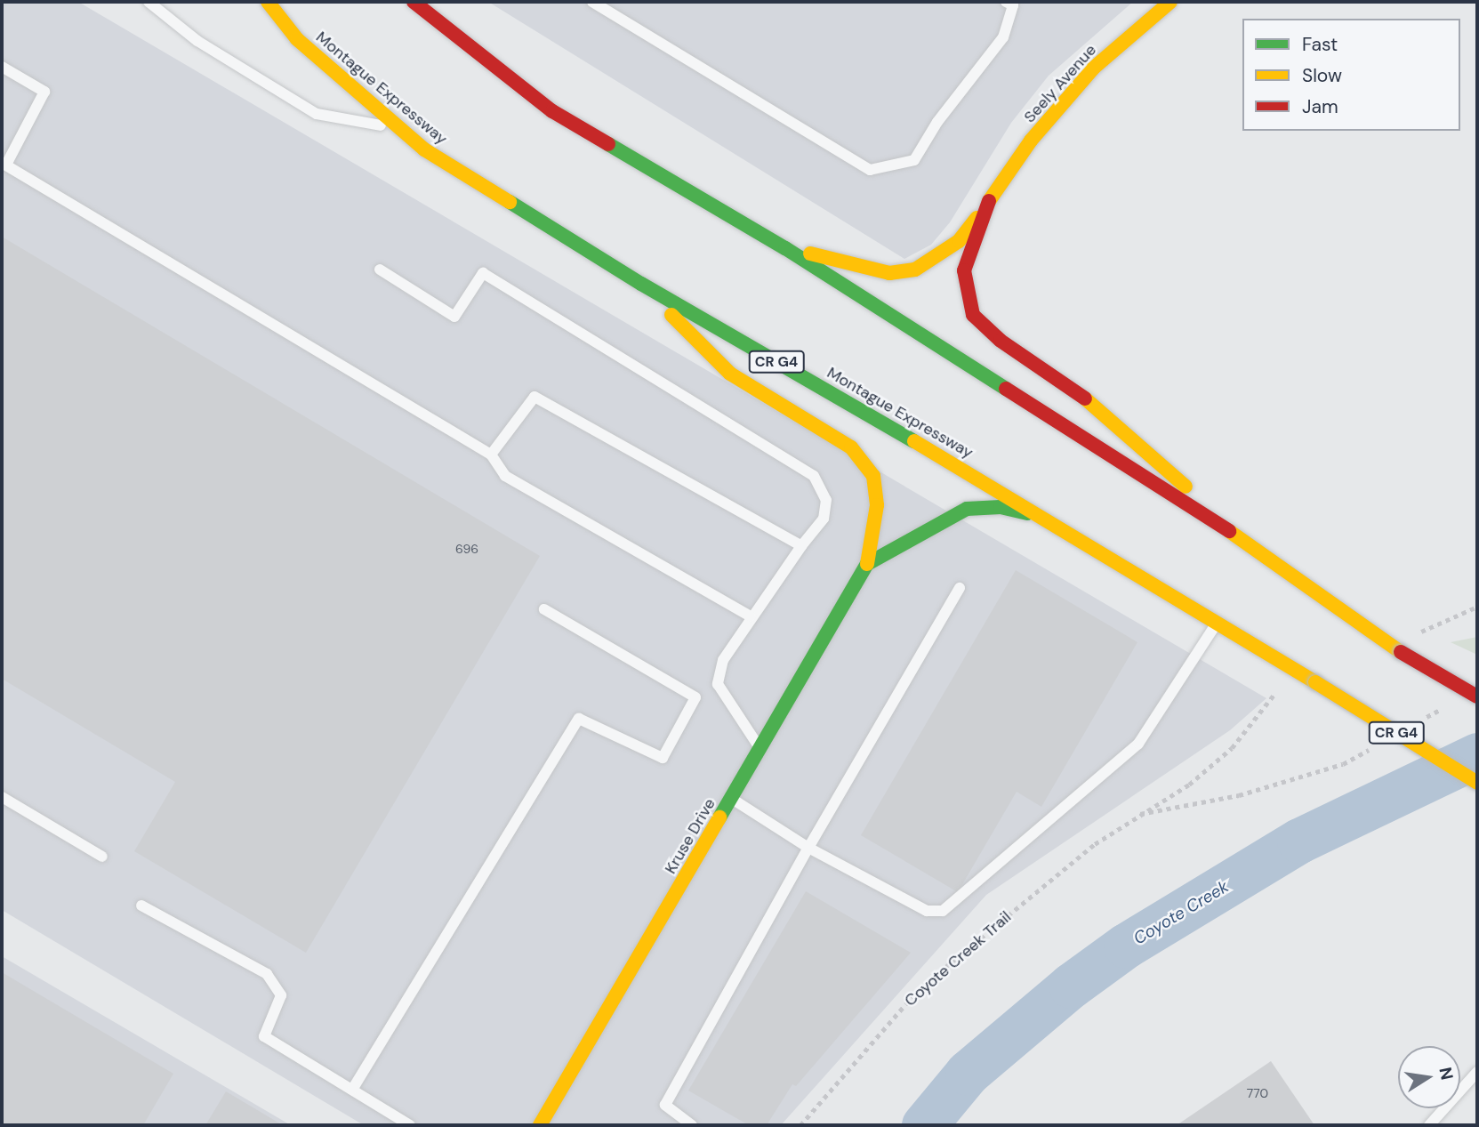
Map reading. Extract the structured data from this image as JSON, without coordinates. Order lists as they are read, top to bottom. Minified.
{"streets":{"main road":["Seely Avenue","Montague Expressway","CR G4","Kruse Drive"],"path":["Coyote Creek Trail"]},"crossings":[["Montague Expressway","Coyote Creek Trail"]],"water":["Coyote Creek"],"house_numbers":["696","770"],"legend":["Fast","Slow","Jam"],"north":"right"}
